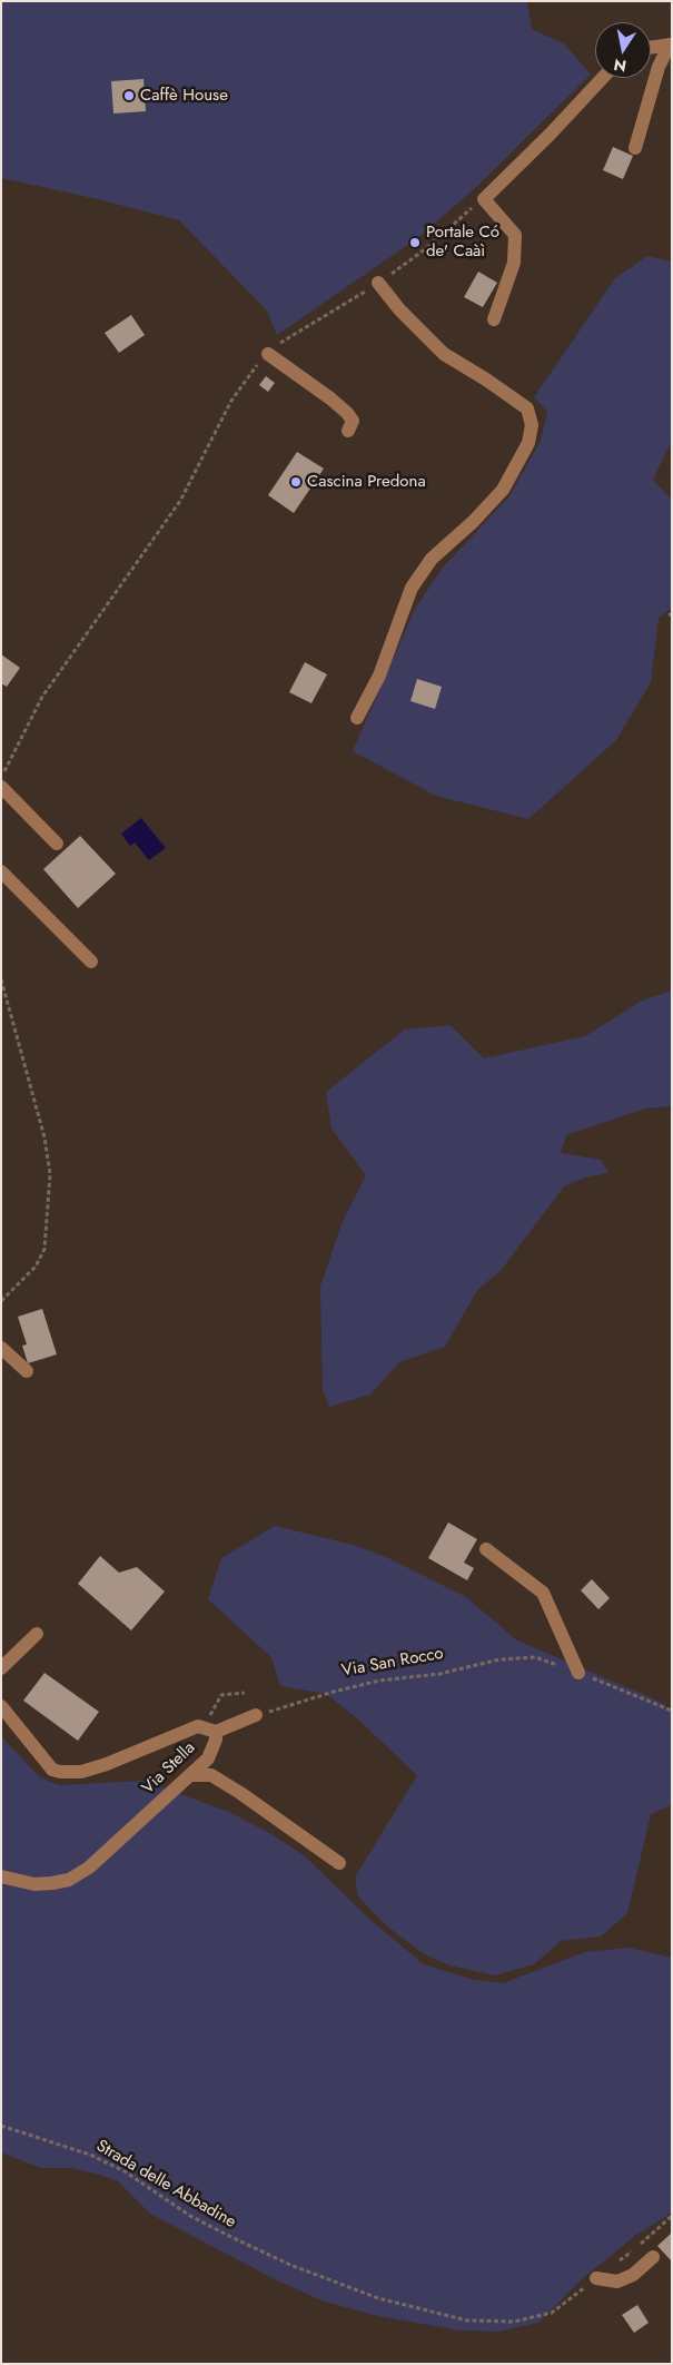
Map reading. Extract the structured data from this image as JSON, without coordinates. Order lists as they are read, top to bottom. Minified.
{"streets":{"street":["Via Stella"],"path":["Via San Rocco","Strada delle Abbadine"]},"places":["Caffè House","Portale Có de' Caàì","Cascina Predona"],"north":"bottom"}
